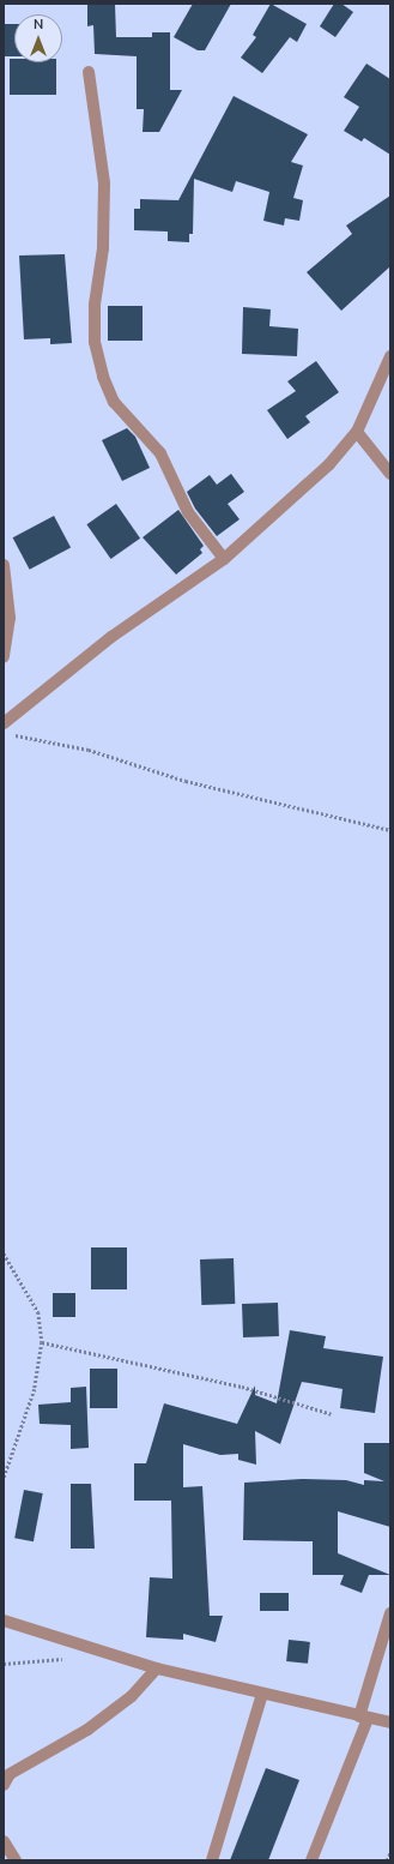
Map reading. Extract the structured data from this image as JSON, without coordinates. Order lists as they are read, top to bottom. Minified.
{"north":"top"}
